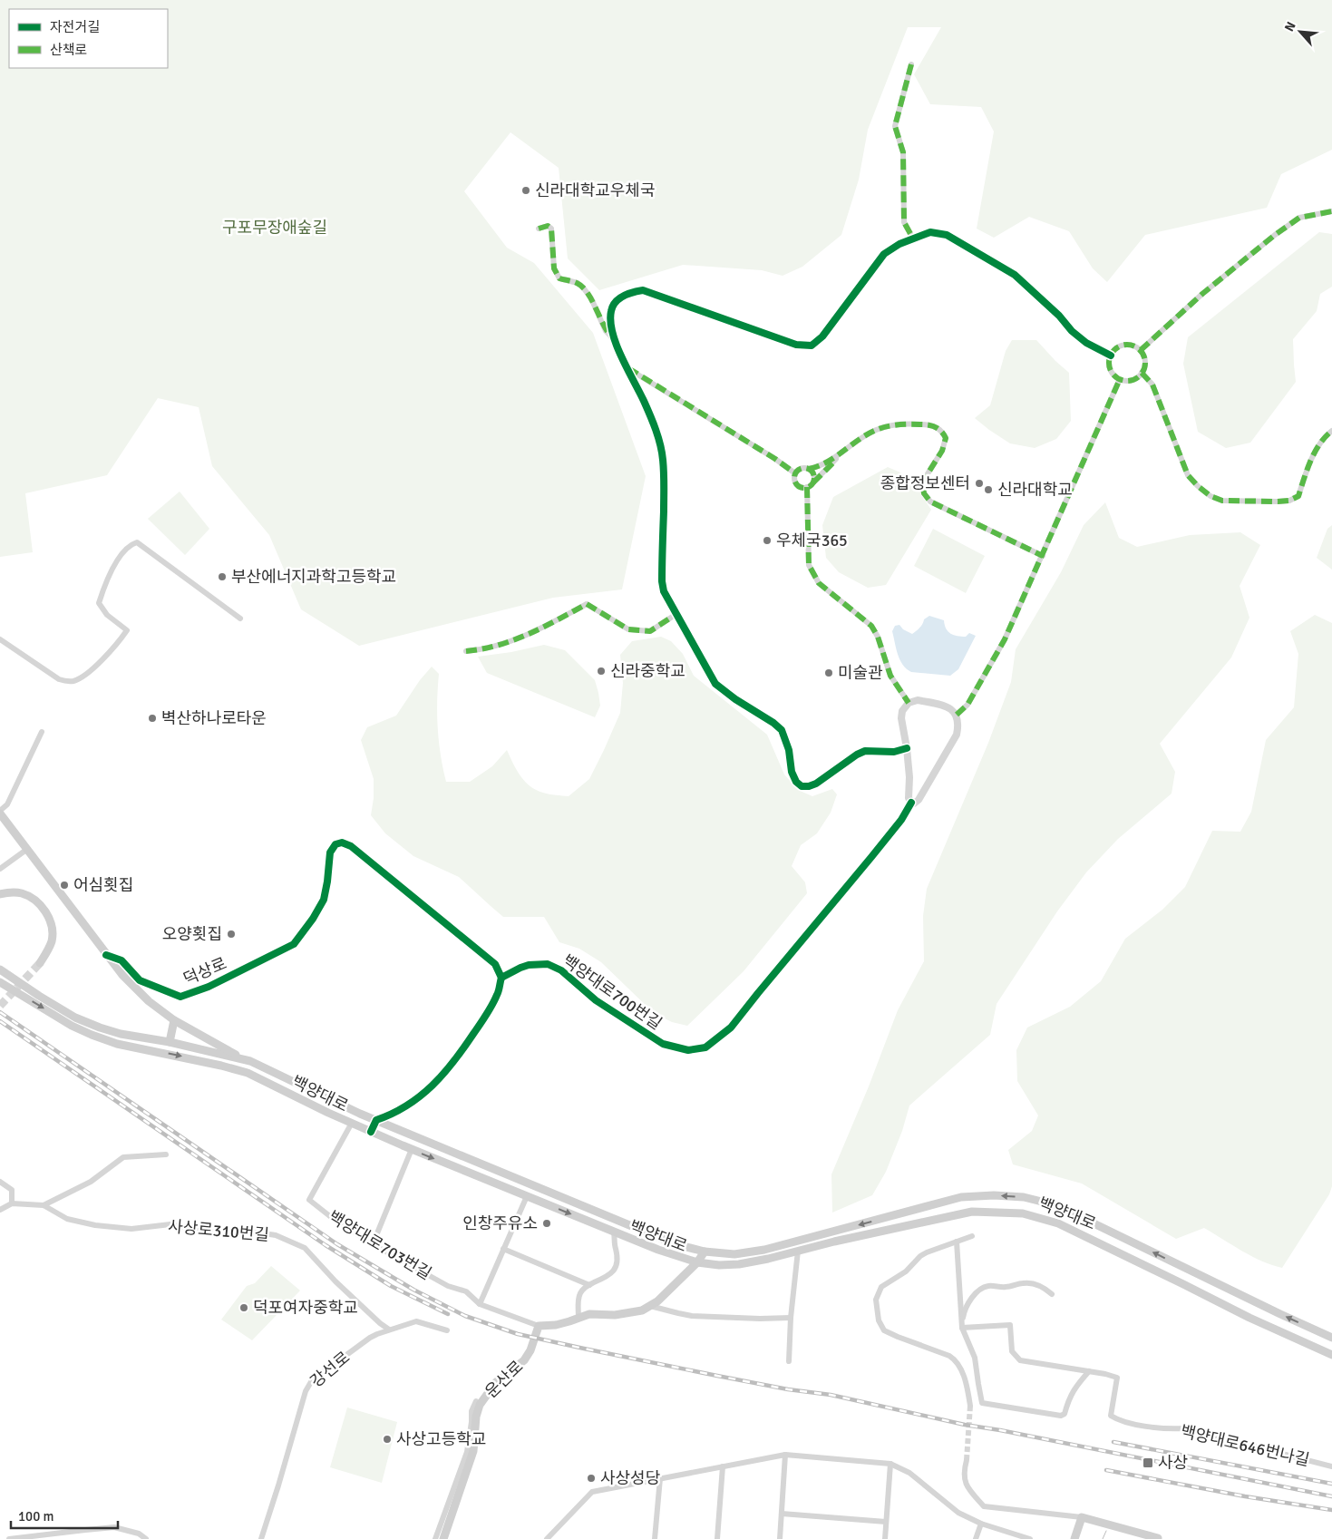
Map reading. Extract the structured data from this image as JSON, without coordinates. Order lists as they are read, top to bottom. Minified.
{"streets":{"main road":["덕상로","백양대로","운산로"],"street":["백양대로700번길","사상로310번길","백양대로703번길","강선로","백양대로646번나길"]},"crossings":[["덕상로","백양대로700번길"],["덕상로","백양대로"],["백양대로","백양대로703번길"],["사상로310번길","강선로"],["백양대로703번길","운산로"]],"parks":["구포무장애숲길"],"places":{"other":["신라대학교우체국","종합정보센터","신라대학교","우체국365","부산에너지과학고등학교","신라중학교","미술관","벽산하나로타운","어심횟집","오양횟집","인창주유소","덕포여자중학교","사상고등학교","사상성당"],"transit":["사상"]},"legend":["자전거길","산책로"],"scale_bar":"100 m","north":"top left"}
